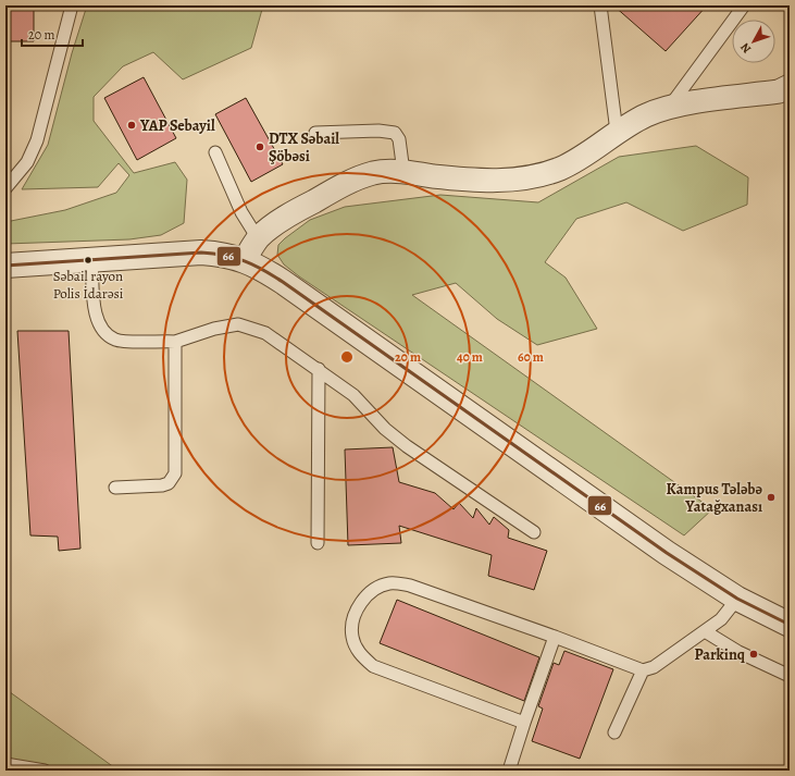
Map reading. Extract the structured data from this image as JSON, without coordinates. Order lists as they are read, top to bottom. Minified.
{"places":["YAP Sebayil","DTX Səbail Şöbəsi","Səbail rayon Polis İdarəsi","Kampus Tələbə Yatağxanası","Parkinq"],"lines":["transit line 66"],"scale_bar":"20 m","north":"bottom left","rings":["20 m","40 m","60 m"]}
